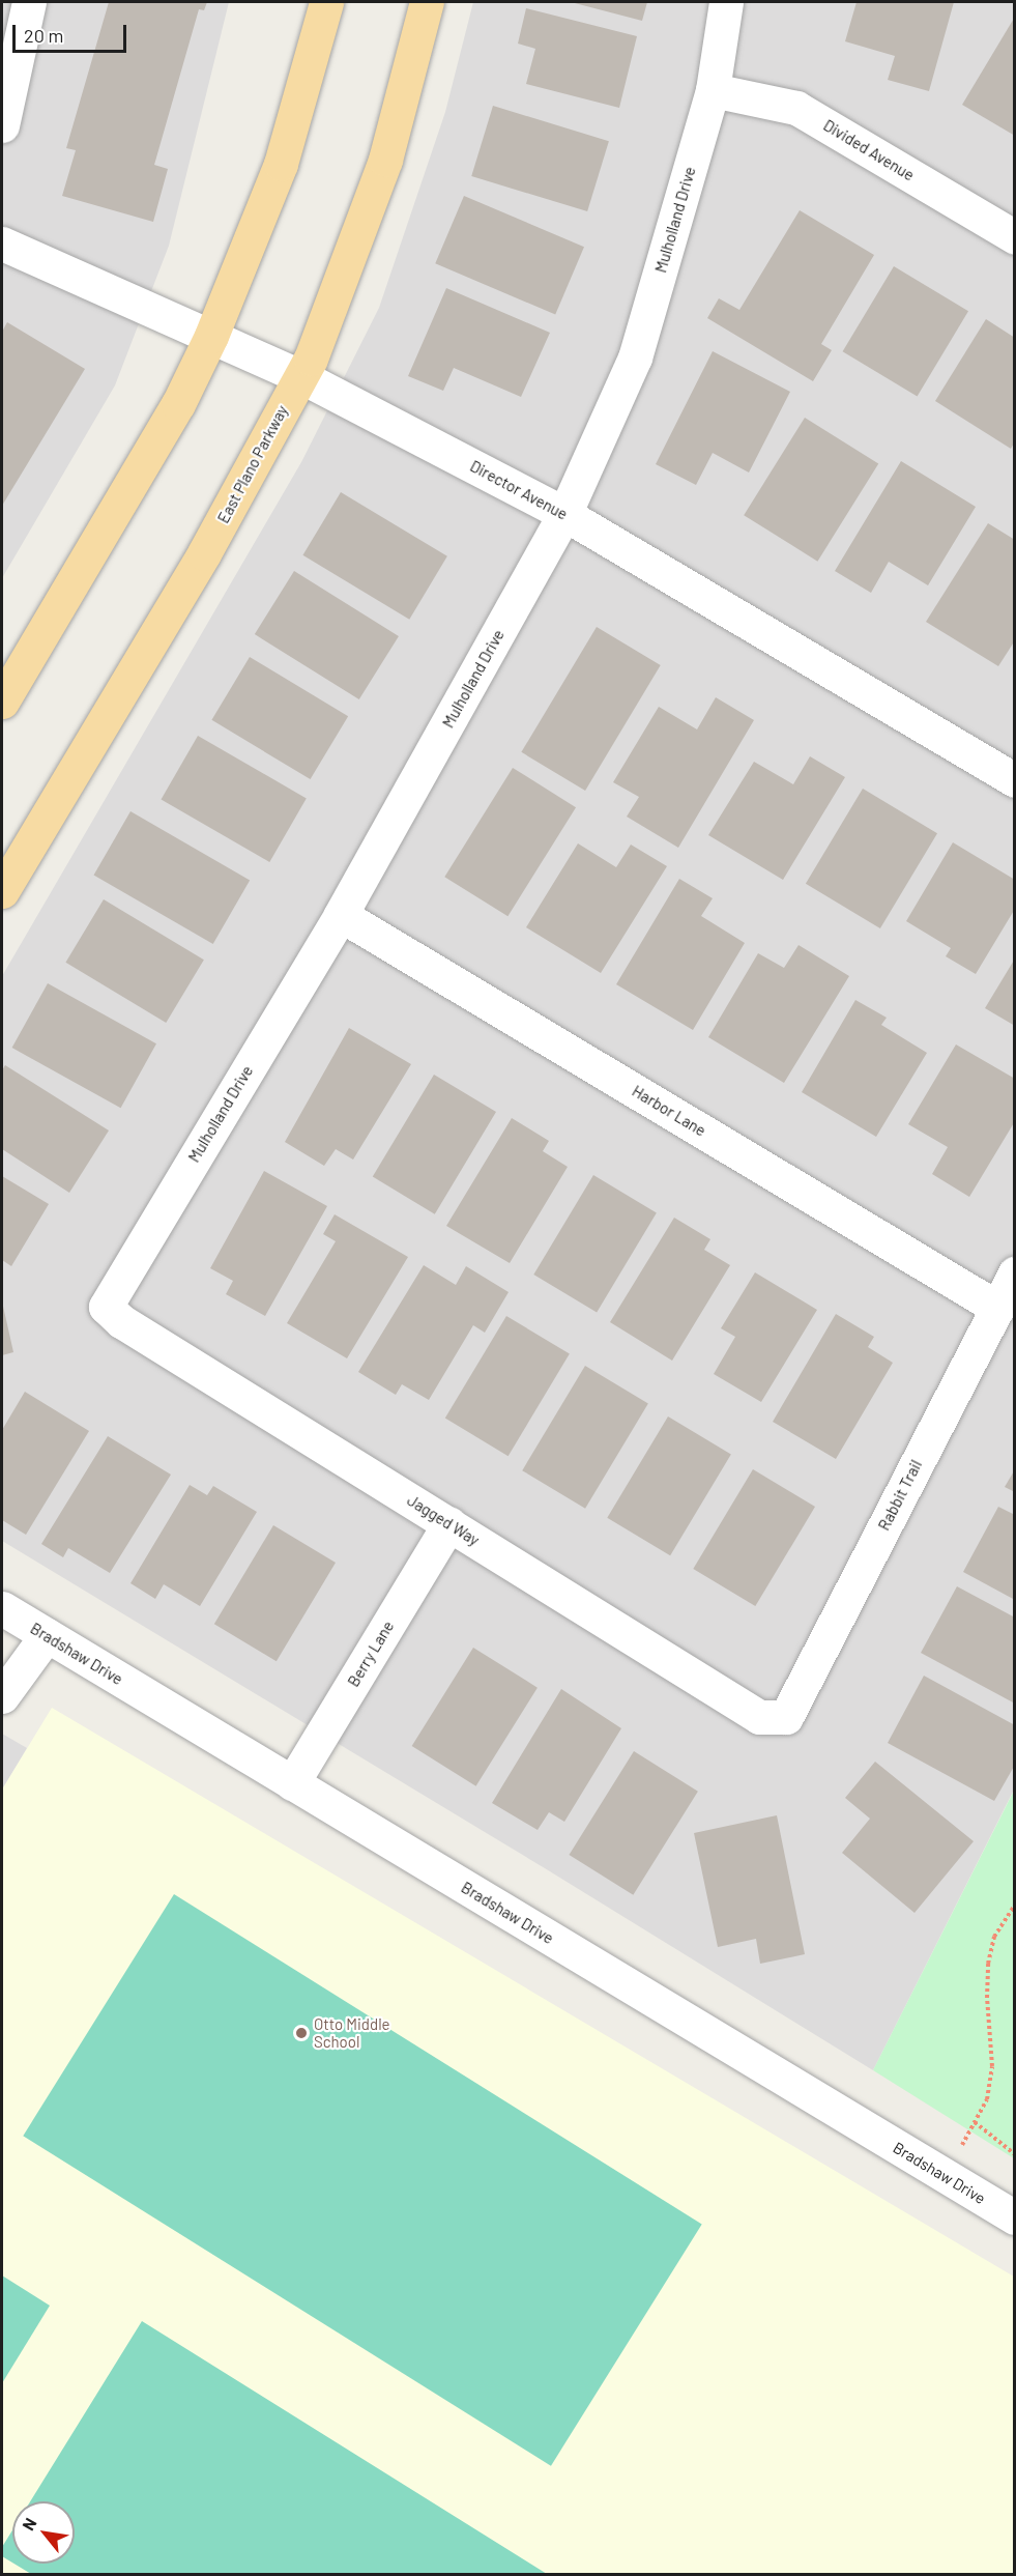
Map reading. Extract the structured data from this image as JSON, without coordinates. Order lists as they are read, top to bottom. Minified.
{"streets":{"main road":["East Plano Parkway"],"street":["Divided Avenue","Mulholland Drive","Director Avenue","Harbor Lane","Rabbit Trail","Jagged Way","Bradshaw Drive","Berry Lane"]},"crossings":[["Divided Avenue","Mulholland Drive"],["Mulholland Drive","Director Avenue"],["Mulholland Drive","Harbor Lane"],["Mulholland Drive","Jagged Way"],["East Plano Parkway","Director Avenue"],["Harbor Lane","Rabbit Trail"],["Rabbit Trail","Jagged Way"],["Jagged Way","Berry Lane"],["Bradshaw Drive","Berry Lane"]],"places":["Otto Middle School"],"scale_bar":"20 m","north":"top left"}
